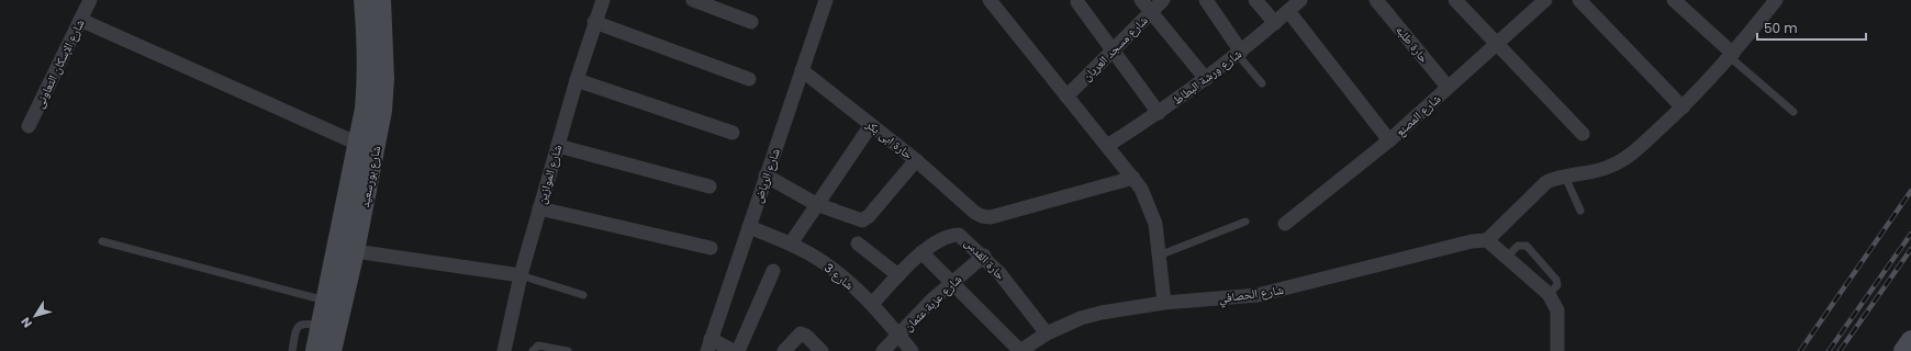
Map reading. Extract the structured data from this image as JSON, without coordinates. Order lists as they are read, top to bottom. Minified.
{"streets":{"main road":["شارع بورسعيد"],"street":["حارة طلبه","شارع مسجد العريان","شارع الإسكان التعاونى","شارع ورشة البطاط","شارع المصنع","حارة ابى بكر","شارع الموازين","شارع الرياض","حارة القدس","شارع 3","شارع الحصافي","شارع عزبة عثمان"]},"crossings":[["حارة طلبه","شارع المصنع"],["حارة ابى بكر","شارع الرياض"],["شارع الرياض","شارع 3"],["حارة القدس","شارع 3"],["حارة القدس","شارع الحصافي"],["حارة القدس","شارع عزبة عثمان"],["شارع 3","شارع عزبة عثمان"]],"scale_bar":"50 m","north":"bottom left"}
